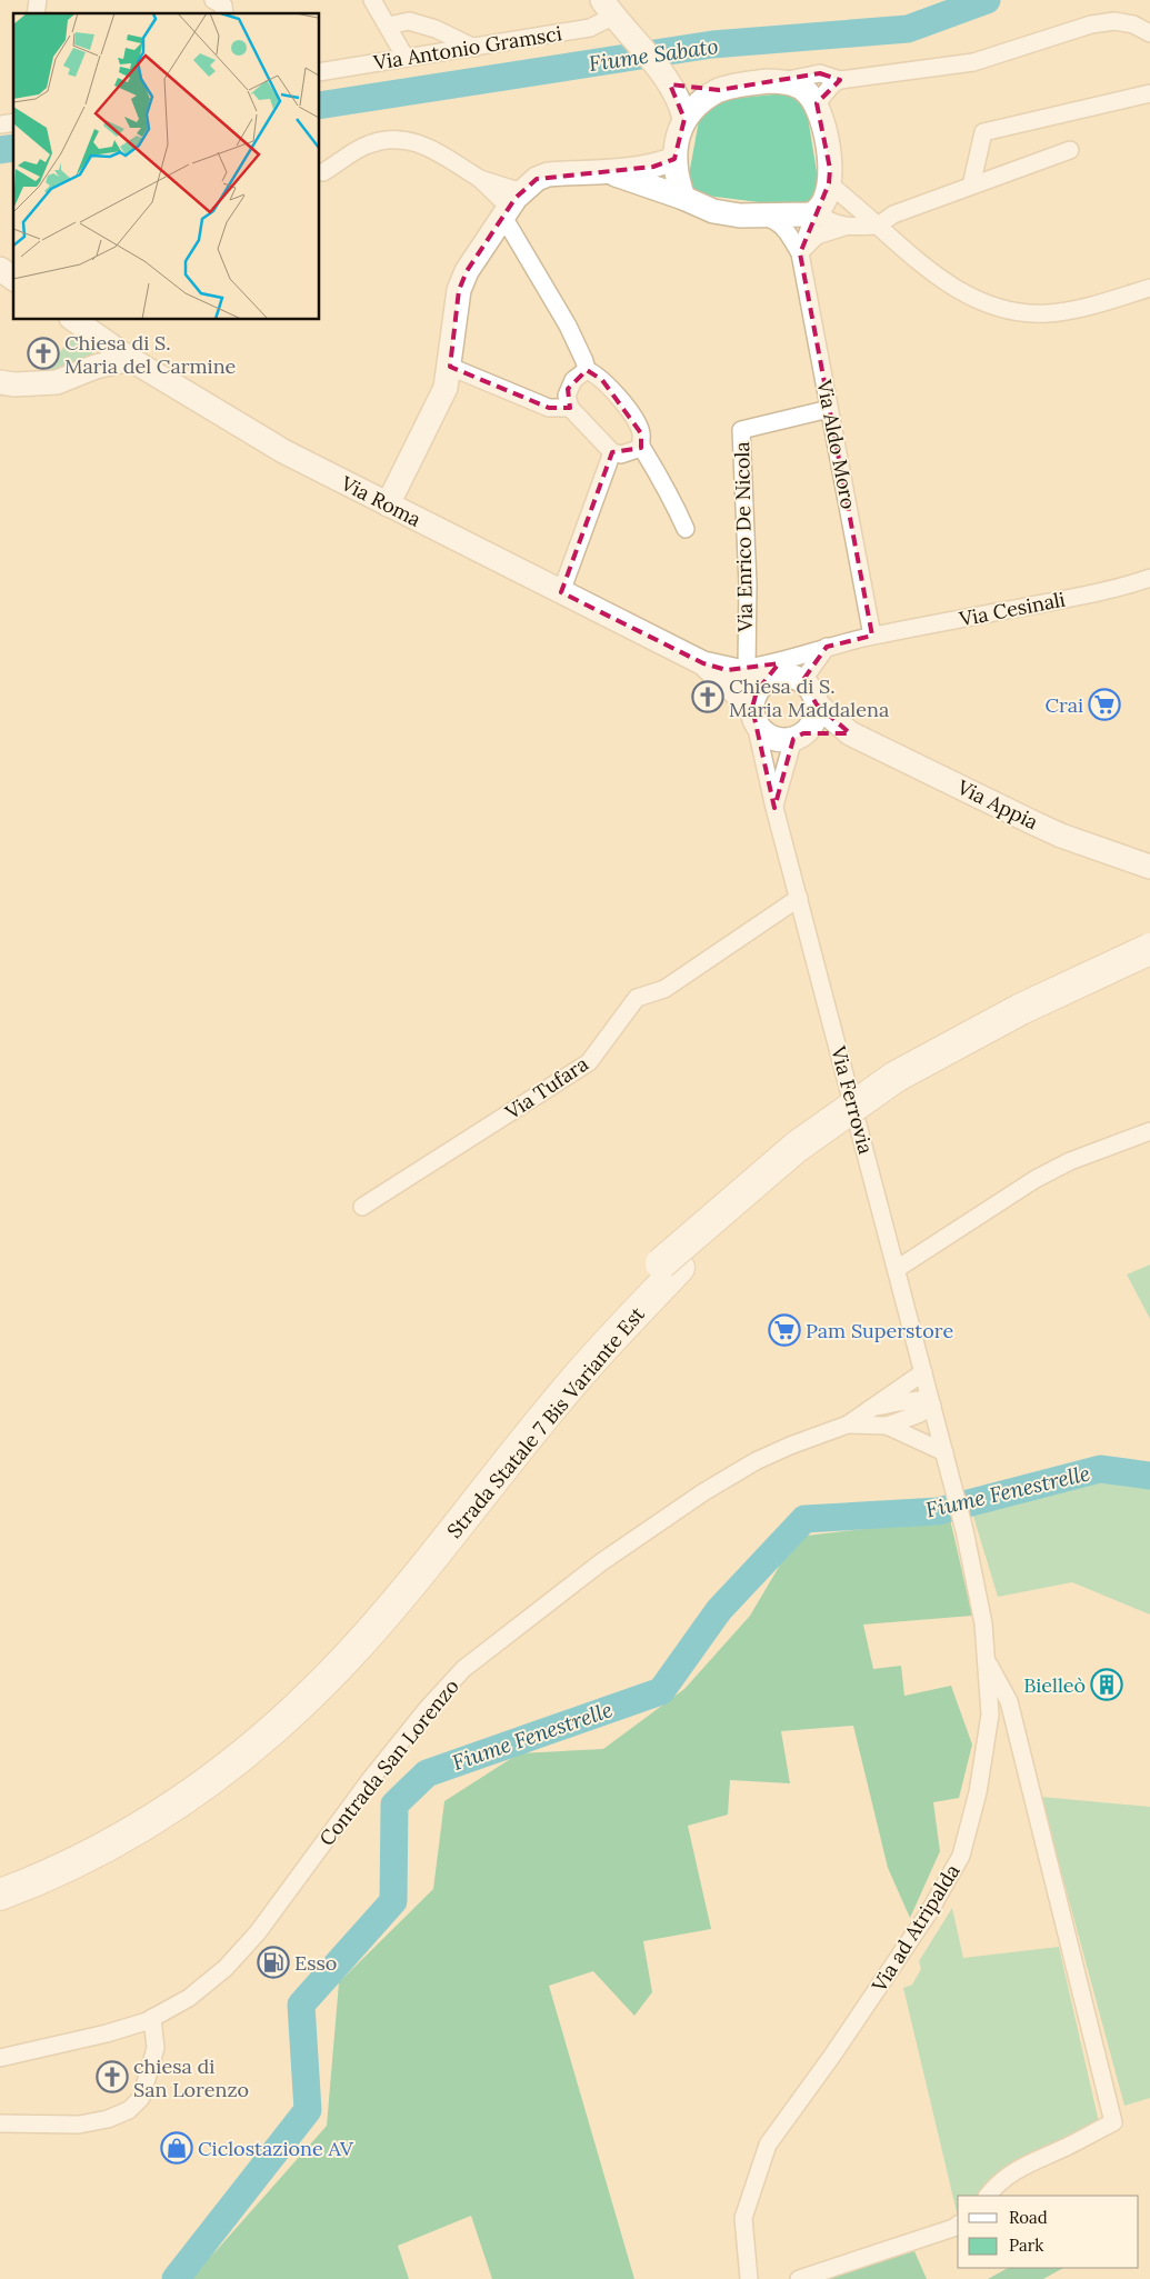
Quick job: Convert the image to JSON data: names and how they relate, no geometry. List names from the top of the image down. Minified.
{"streets":{"highway":["Strada Statale 7 Bis Variante Est"],"street":["Via Antonio Gramsci","Via Aldo Moro","Via Roma","Via Enrico De Nicola","Via Cesinali","Via Appia","Via Tufara","Via Ferrovia","Contrada San Lorenzo","Via ad Atripalda"]},"crossings":[["Via Aldo Moro","Via Enrico De Nicola"],["Via Aldo Moro","Via Cesinali"],["Via Roma","Via Enrico De Nicola"],["Via Roma","Via Cesinali"],["Via Roma","Via Appia"],["Via Roma","Via Ferrovia"],["Via Cesinali","Via Appia"],["Via Cesinali","Via Ferrovia"],["Via Appia","Via Ferrovia"],["Via Tufara","Via Ferrovia"],["Via Ferrovia","Contrada San Lorenzo"],["Via Ferrovia","Via ad Atripalda"]],"water":["Fiume Sabato","Fiume Fenestrelle"],"places":{"church":["Chiesa di S. Maria del Carmine","Chiesa di S. Maria Maddalena","chiesa di San Lorenzo"],"supermarket":["Crai","Pam Superstore"],"building":["Bielleò"],"fuel station":["Esso"],"shop":["Ciclostazione AV"]},"legend":["Road","Park"]}
